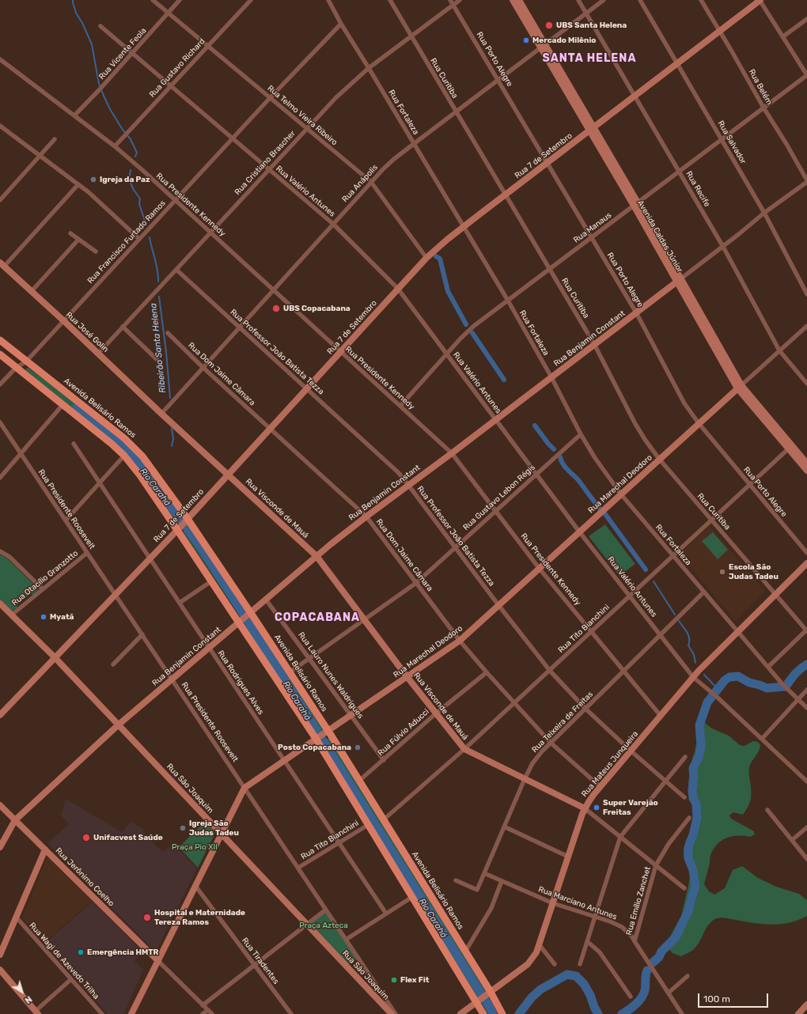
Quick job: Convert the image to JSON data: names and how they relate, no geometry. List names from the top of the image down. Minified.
{"streets":{"main road":["Avenida Belisário Ramos"],"street":["Rua Vicente Feola","Rua Porto Alegre","Rua Gustavo Richard","Rua Curitiba","Rua Belém","Rua Fortaleza","Rua Telmo Vieira Ribeiro","Rua Salvador","Rua 7 de Setembro","Rua Cristiano Brascher","Rua Anápolis","Rua Recife","Rua Valério Antunes","Rua Presidente Kennedy","Rua Manaus","Avenida Caldas Júnior","Rua Francisco Furtado Ramos","Rua José Golin","Rua Benjamin Constant","Rua Professor João Batista Tezza","Rua Dom Jaime Câmara","Rua Marechal Deodoro","Rua Gustavo Lebon Régis","Rua Visconde de Mauá","Rua Presidente Roosevelt","Rua Otacílio Granzotto","Rua Tito Bianchini","Rua Lauro Nunes Waldrigues","Rua Rodrigues Alves","Rua Teixeira de Freitas","Rua Fúlvio Aducci","Rua Mateus Junqueira","Rua São Joaquim","Rua Jerônimo Coelho","Rua Emílio Zanchet","Rua Marciano Antunes","Rua Wagi de Azevedo Trilha","Rua Tiradentes"]},"crossings":[["Rua Vicente Feola","Rua Telmo Vieira Ribeiro"],["Rua Vicente Feola","Rua Valério Antunes"],["Rua Vicente Feola","Rua Presidente Kennedy"],["Rua Porto Alegre","Rua 7 de Setembro"],["Rua Porto Alegre","Rua Cristiano Brascher"],["Rua Porto Alegre","Rua Anápolis"],["Rua Porto Alegre","Rua Manaus"],["Rua Porto Alegre","Rua Benjamin Constant"],["Rua Porto Alegre","Rua Marechal Deodoro"],["Rua Porto Alegre","Rua Tito Bianchini"],["Rua Gustavo Richard","Rua Telmo Vieira Ribeiro"],["Rua Gustavo Richard","Rua Valério Antunes"],["Rua Gustavo Richard","Rua Presidente Kennedy"],["Rua Curitiba","Rua 7 de Setembro"],["Rua Curitiba","Rua Cristiano Brascher"],["Rua Curitiba","Rua Anápolis"],["Rua Curitiba","Rua Manaus"],["Rua Curitiba","Rua Benjamin Constant"],["Rua Curitiba","Rua Marechal Deodoro"],["Rua Curitiba","Rua Tito Bianchini"],["Rua Curitiba","Rua Mateus Junqueira"],["Rua Belém","Rua 7 de Setembro"],["Rua Belém","Rua Manaus"],["Rua Belém","Rua Benjamin Constant"],["Rua Fortaleza","Rua 7 de Setembro"],["Rua Fortaleza","Rua Cristiano Brascher"],["Rua Fortaleza","Rua Anápolis"],["Rua Fortaleza","Rua Manaus"],["Rua Fortaleza","Rua Francisco Furtado Ramos"],["Rua Fortaleza","Rua Benjamin Constant"],["Rua Fortaleza","Rua Marechal Deodoro"],["Rua Fortaleza","Rua Gustavo Lebon Régis"],["Rua Fortaleza","Rua Tito Bianchini"],["Rua Fortaleza","Rua Teixeira de Freitas"],["Rua Fortaleza","Rua Mateus Junqueira"],["Rua Telmo Vieira Ribeiro","Rua 7 de Setembro"],["Rua Telmo Vieira Ribeiro","Rua Cristiano Brascher"],["Rua Telmo Vieira Ribeiro","Rua Anápolis"],["Rua Telmo Vieira Ribeiro","Rua Francisco Furtado Ramos"],["Rua Salvador","Rua 7 de Setembro"],["Rua Salvador","Rua Manaus"],["Rua Salvador","Rua Benjamin Constant"],["Rua 7 de Setembro","Rua Recife"],["Rua 7 de Setembro","Rua Valério Antunes"],["Rua 7 de Setembro","Rua Presidente Kennedy"],["Rua 7 de Setembro","Avenida Caldas Júnior"],["Rua 7 de Setembro","Rua Professor João Batista Tezza"],["Rua 7 de Setembro","Rua Dom Jaime Câmara"],["Rua 7 de Setembro","Avenida Belisário Ramos"],["Rua 7 de Setembro","Rua Visconde de Mauá"],["Rua 7 de Setembro","Rua Presidente Roosevelt"],["Rua 7 de Setembro","Rua Rodrigues Alves"],["Rua 7 de Setembro","Rua São Joaquim"],["Rua Cristiano Brascher","Rua Valério Antunes"],["Rua Cristiano Brascher","Rua Presidente Kennedy"],["Rua Cristiano Brascher","Rua José Golin"],["Rua Cristiano Brascher","Rua Professor João Batista Tezza"],["Rua Anápolis","Rua Recife"],["Rua Anápolis","Rua Valério Antunes"],["Rua Anápolis","Rua Presidente Kennedy"],["Rua Anápolis","Avenida Caldas Júnior"],["Rua Anápolis","Rua José Golin"],["Rua Anápolis","Rua Professor João Batista Tezza"],["Rua Anápolis","Rua Dom Jaime Câmara"],["Rua Anápolis","Rua Visconde de Mauá"],["Rua Recife","Rua Manaus"],["Rua Recife","Rua Benjamin Constant"],["Rua Recife","Rua Marechal Deodoro"],["Rua Valério Antunes","Rua Manaus"],["Rua Valério Antunes","Rua Francisco Furtado Ramos"],["Rua Valério Antunes","Rua Benjamin Constant"],["Rua Valério Antunes","Rua Marechal Deodoro"],["Rua Valério Antunes","Rua Gustavo Lebon Régis"],["Rua Valério Antunes","Rua Tito Bianchini"],["Rua Valério Antunes","Rua Teixeira de Freitas"],["Rua Valério Antunes","Rua Mateus Junqueira"],["Rua Presidente Kennedy","Rua Manaus"],["Rua Presidente Kennedy","Rua Francisco Furtado Ramos"],["Rua Presidente Kennedy","Rua Benjamin Constant"],["Rua Presidente Kennedy","Rua Marechal Deodoro"],["Rua Presidente Kennedy","Rua Gustavo Lebon Régis"],["Rua Presidente Kennedy","Rua Tito Bianchini"],["Rua Presidente Kennedy","Rua Teixeira de Freitas"],["Rua Presidente Kennedy","Rua Mateus Junqueira"],["Rua Manaus","Avenida Caldas Júnior"],["Avenida Caldas Júnior","Rua Benjamin Constant"],["Avenida Caldas Júnior","Rua Marechal Deodoro"],["Avenida Caldas Júnior","Rua Tito Bianchini"],["Rua Francisco Furtado Ramos","Rua José Golin"],["Rua Francisco Furtado Ramos","Avenida Belisário Ramos"],["Rua José Golin","Rua Visconde de Mauá"],["Rua Benjamin Constant","Rua Professor João Batista Tezza"],["Rua Benjamin Constant","Rua Dom Jaime Câmara"],["Rua Benjamin Constant","Avenida Belisário Ramos"],["Rua Benjamin Constant","Rua Visconde de Mauá"],["Rua Benjamin Constant","Rua Presidente Roosevelt"],["Rua Benjamin Constant","Rua Lauro Nunes Waldrigues"],["Rua Benjamin Constant","Rua Rodrigues Alves"],["Rua Benjamin Constant","Rua São Joaquim"],["Rua Benjamin Constant","Rua Jerônimo Coelho"],["Rua Professor João Batista Tezza","Rua Marechal Deodoro"],["Rua Professor João Batista Tezza","Rua Gustavo Lebon Régis"],["Rua Professor João Batista Tezza","Rua Tito Bianchini"],["Rua Professor João Batista Tezza","Rua Teixeira de Freitas"],["Rua Professor João Batista Tezza","Rua Mateus Junqueira"],["Rua Dom Jaime Câmara","Rua Marechal Deodoro"],["Rua Dom Jaime Câmara","Rua Gustavo Lebon Régis"],["Rua Dom Jaime Câmara","Rua Tito Bianchini"],["Rua Dom Jaime Câmara","Rua Teixeira de Freitas"],["Rua Dom Jaime Câmara","Rua Fúlvio Aducci"],["Rua Dom Jaime Câmara","Rua Mateus Junqueira"],["Avenida Belisário Ramos","Rua Marechal Deodoro"],["Avenida Belisário Ramos","Rua Gustavo Lebon Régis"],["Avenida Belisário Ramos","Rua Tito Bianchini"],["Avenida Belisário Ramos","Rua Fúlvio Aducci"],["Avenida Belisário Ramos","Rua Mateus Junqueira"],["Rua Marechal Deodoro","Rua Visconde de Mauá"],["Rua Marechal Deodoro","Rua Presidente Roosevelt"],["Rua Marechal Deodoro","Rua Lauro Nunes Waldrigues"],["Rua Marechal Deodoro","Rua Rodrigues Alves"],["Rua Marechal Deodoro","Rua São Joaquim"],["Rua Marechal Deodoro","Rua Jerônimo Coelho"],["Rua Marechal Deodoro","Rua Tiradentes"],["Rua Gustavo Lebon Régis","Rua Visconde de Mauá"],["Rua Gustavo Lebon Régis","Rua Lauro Nunes Waldrigues"],["Rua Visconde de Mauá","Rua Tito Bianchini"],["Rua Visconde de Mauá","Rua Teixeira de Freitas"],["Rua Visconde de Mauá","Rua Fúlvio Aducci"],["Rua Visconde de Mauá","Rua Mateus Junqueira"],["Rua Visconde de Mauá","Rua Emílio Zanchet"],["Rua Presidente Roosevelt","Rua Otacílio Granzotto"],["Rua Presidente Roosevelt","Rua Tito Bianchini"],["Rua Otacílio Granzotto","Rua São Joaquim"],["Rua Tito Bianchini","Rua Rodrigues Alves"],["Rua Lauro Nunes Waldrigues","Rua Fúlvio Aducci"],["Rua Teixeira de Freitas","Rua Marciano Antunes"],["Rua Mateus Junqueira","Rua Marciano Antunes"],["Rua Emílio Zanchet","Rua Marciano Antunes"]],"districts":["SANTA HELENA","COPACABANA"],"water":["Ribeirão Santa Helena","Rio Carahá"],"parks":["Praça Pio XII","Praça Azteca"],"places":["UBS Santa Helena","Mercado Milênio","Igreja da Paz","UBS Copacabana","Escola São Judas Tadeu","Myatã","Posto Copacabana","Super Varejão Freitas","Igreja São Judas Tadeu","Unifacvest Saúde","Hospital e Maternidade Tereza Ramos","Emergência HMTR","Flex Fit"],"scale_bar":"100 m","north":"bottom right"}
